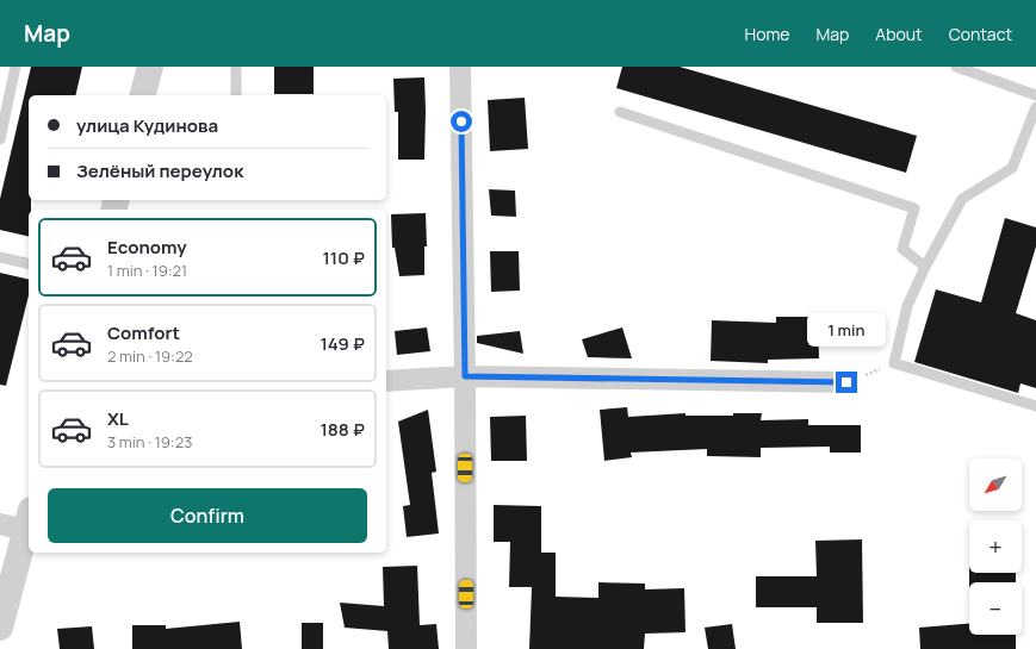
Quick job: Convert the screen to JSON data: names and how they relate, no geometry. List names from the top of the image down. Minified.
{"north":"bottom left","page":{"header":"Map","nav":["Home","Map","About","Contact"],"banner":["улица Кудинова","Зелёный переулок"],"list":[{"name":"Economy","note":"1 min · 19:21","value":"110 ₽"},{"name":"Comfort","note":"2 min · 19:22","value":"149 ₽"},{"name":"XL","note":"3 min · 19:23","value":"188 ₽"}],"bubble":"1 min","map_buttons":["+","−"],"buttons":"Confirm"}}
